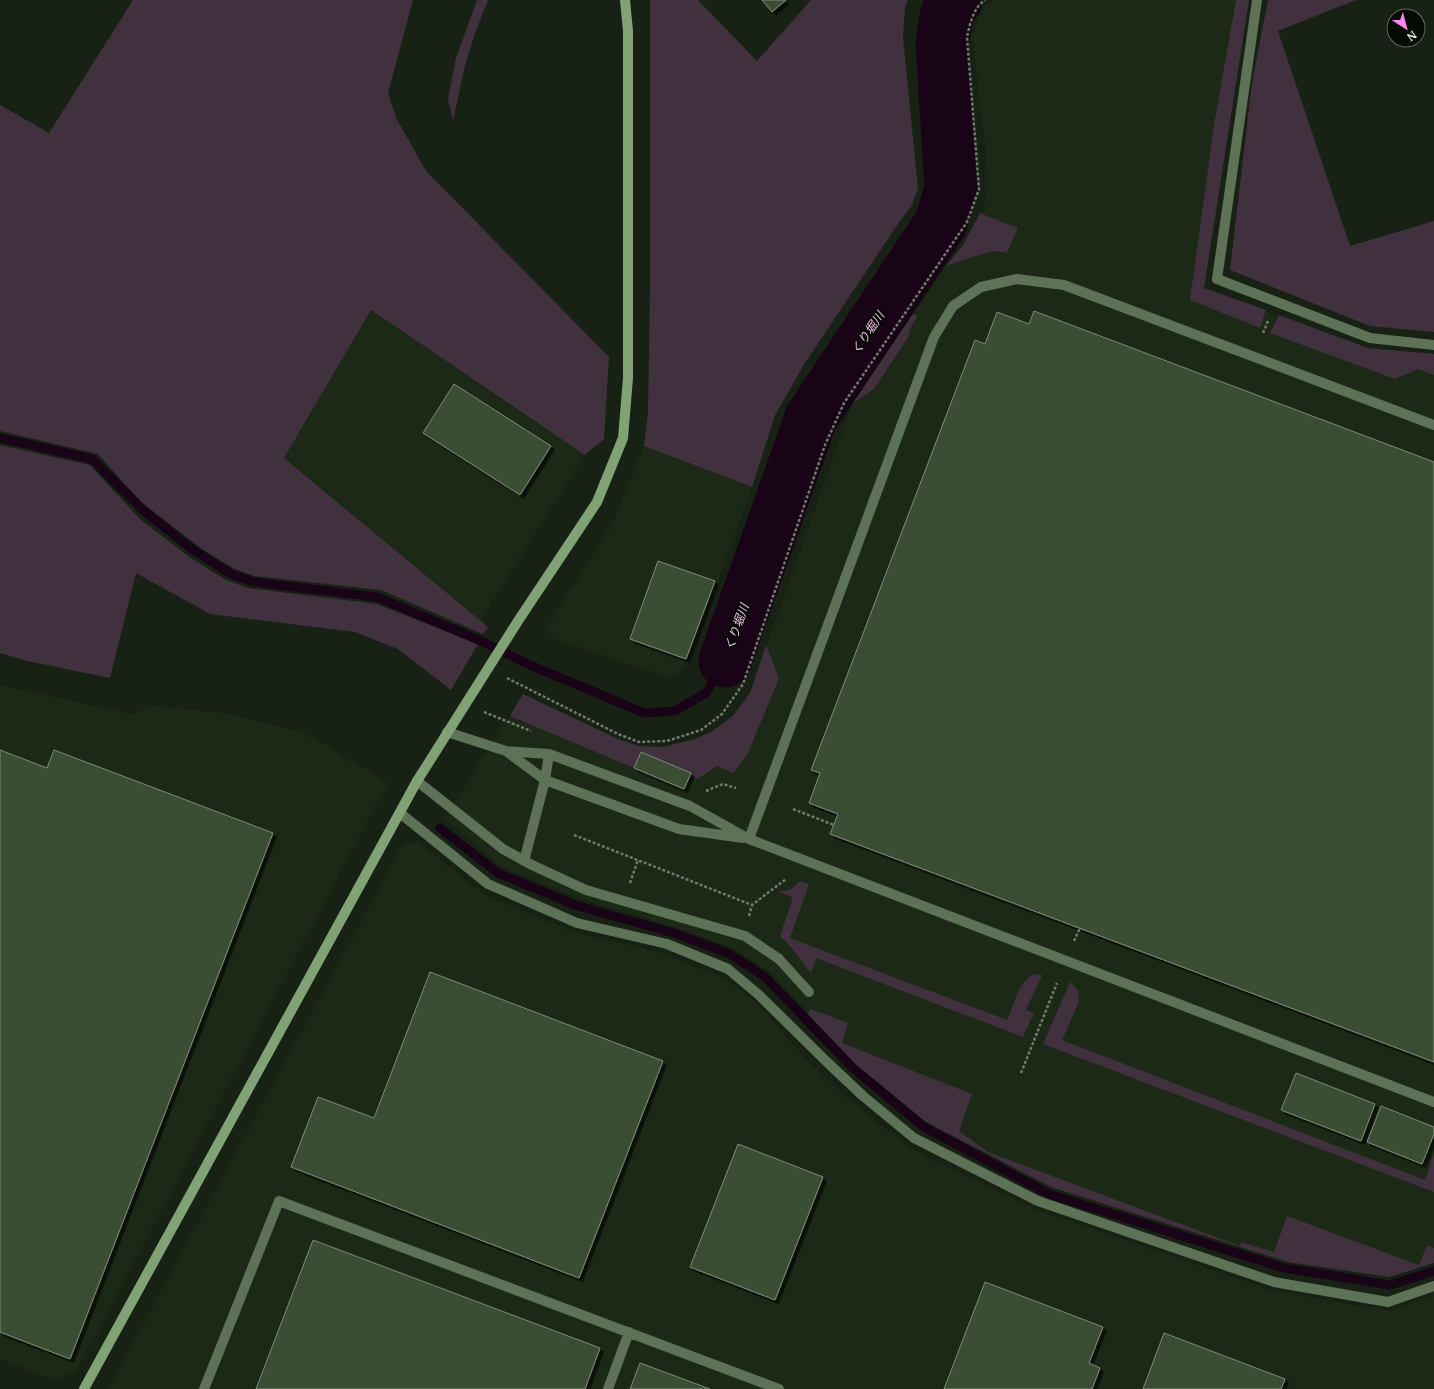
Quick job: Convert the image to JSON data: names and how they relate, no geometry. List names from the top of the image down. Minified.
{"water":["くり堀川"],"north":"bottom right"}
